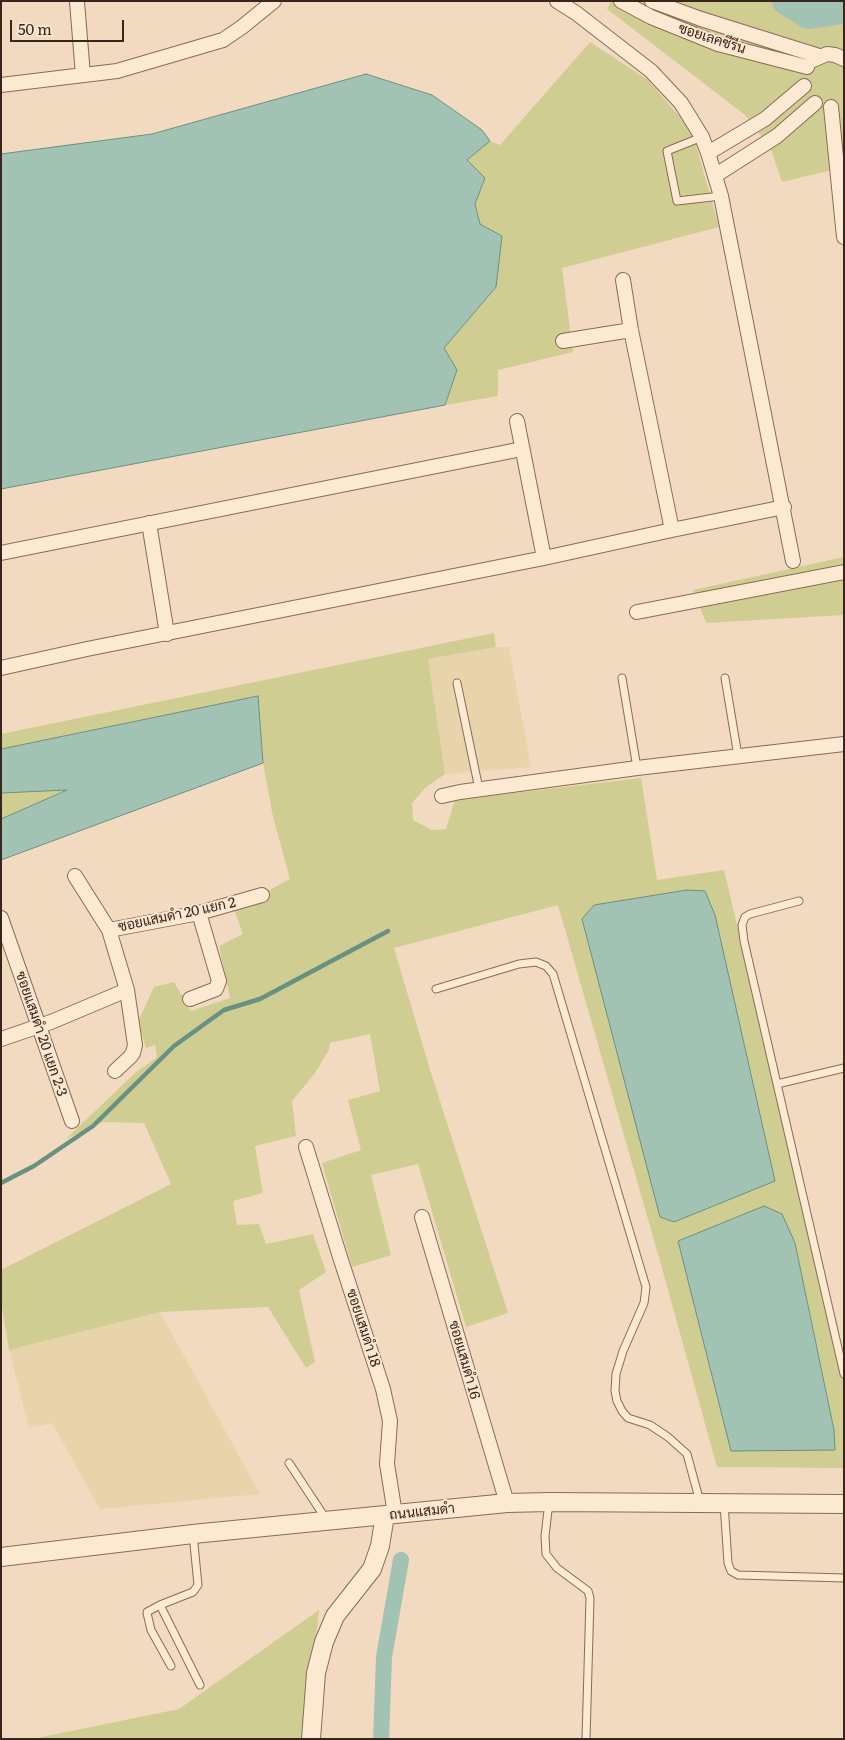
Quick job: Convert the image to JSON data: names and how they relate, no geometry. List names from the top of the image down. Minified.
{"streets":{"street":["ซอยเลคซีรีน","ซอยแสมดำ 20 แยก 2","ซอยแสมดำ 20 แยก 2-3","ซอยแสมดำ 18","ซอยแสมดำ 16","ถนนแสมดำ"]},"crossings":[["ซอยแสมดำ 18","ถนนแสมดำ"],["ซอยแสมดำ 16","ถนนแสมดำ"]],"scale_bar":"50 m"}
